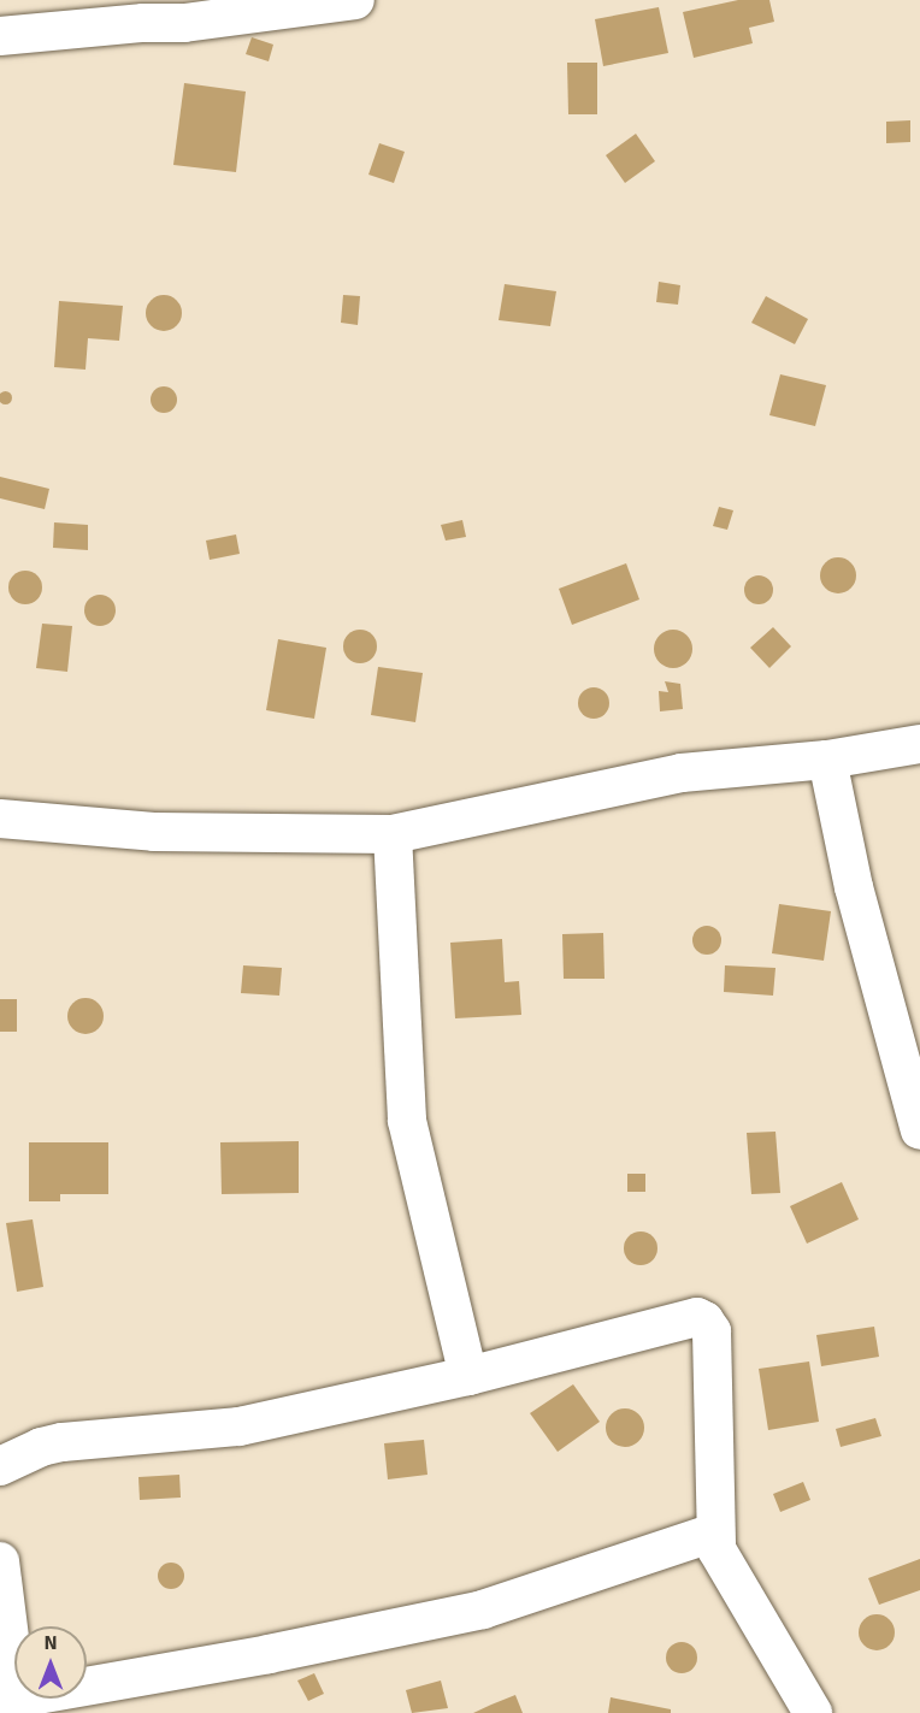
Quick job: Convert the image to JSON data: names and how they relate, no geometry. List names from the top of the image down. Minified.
{"north":"top"}
